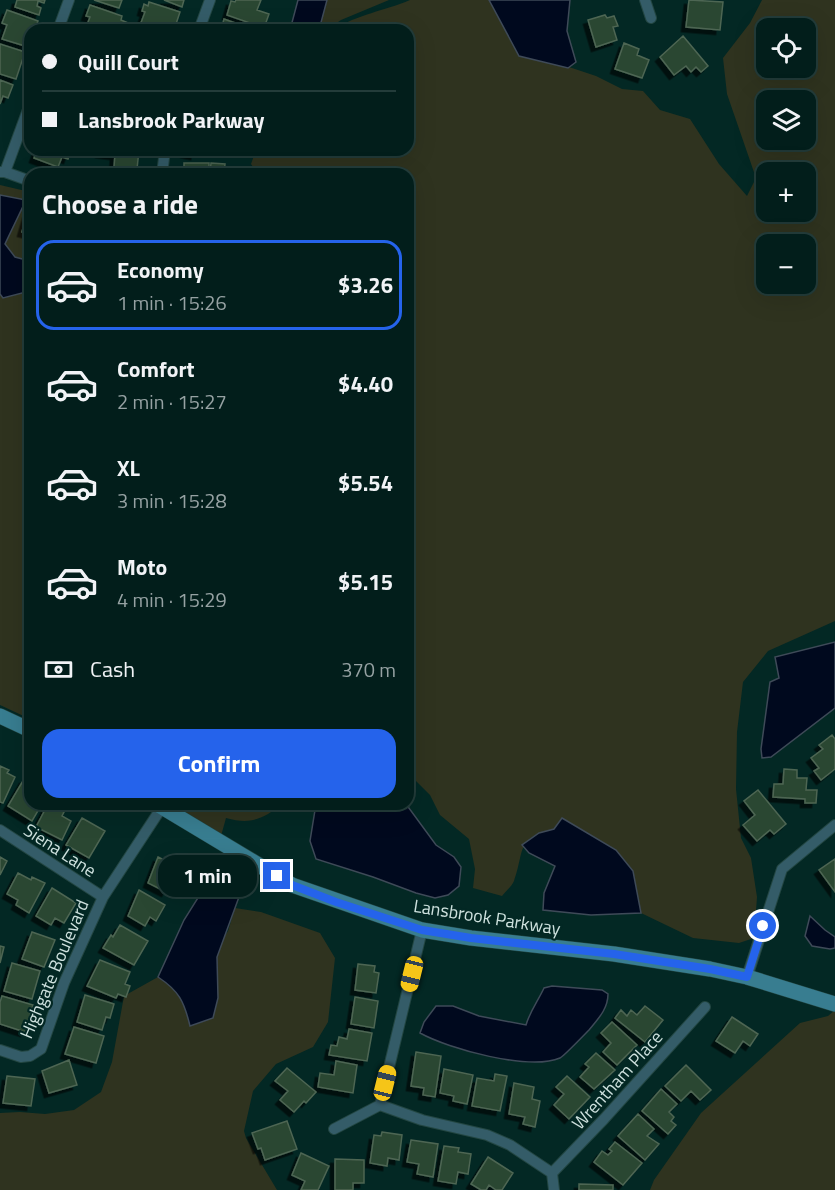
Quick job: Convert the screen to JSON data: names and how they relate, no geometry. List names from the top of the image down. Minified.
{"streets":{"street":["Siena Lane","Lansbrook Parkway","Highgate Boulevard","Wrentham Place"]},"crossings":[["Siena Lane","Highgate Boulevard"]],"page":{"map_buttons":["+","−"],"banner":["Quill Court","Lansbrook Parkway"],"heading":"Choose a ride","list":[{"name":"Economy","note":"1 min · 15:26","value":"$3.26"},{"name":"Comfort","note":"2 min · 15:27","value":"$4.40"},{"name":"XL","note":"3 min · 15:28","value":"$5.54"},{"name":"Moto","note":"4 min · 15:29","value":"$5.15"}],"pay":["Cash","370 m"],"buttons":"Confirm","bubble":"1 min"}}
